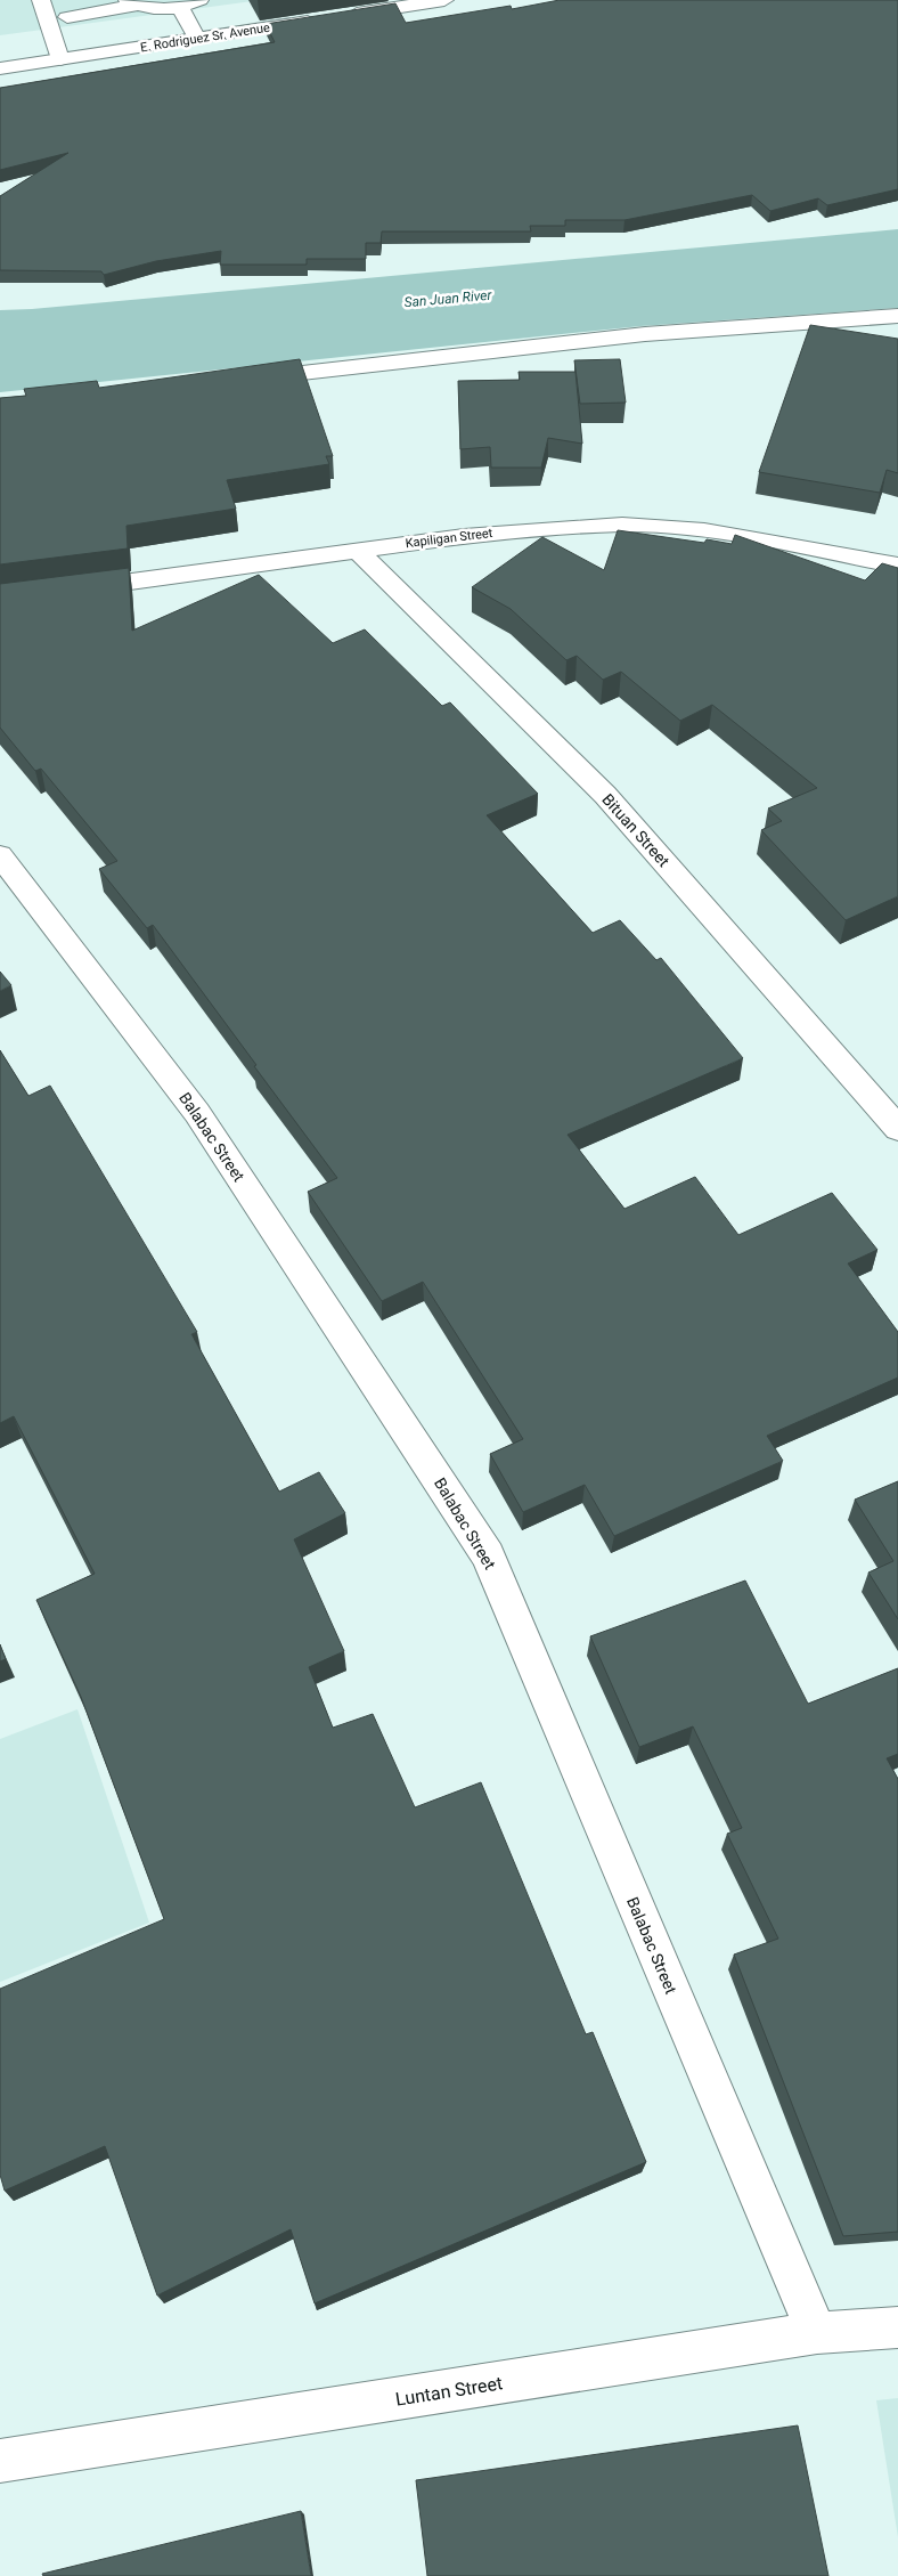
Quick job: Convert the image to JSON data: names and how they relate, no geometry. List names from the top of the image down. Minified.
{"streets":{"street":["E. Rodriguez Sr. Avenue","Kapiligan Street","Bituan Street","Balabac Street","Luntan Street"]},"crossings":[["Kapiligan Street","Bituan Street"],["Balabac Street","Luntan Street"]],"water":["San Juan River"]}
